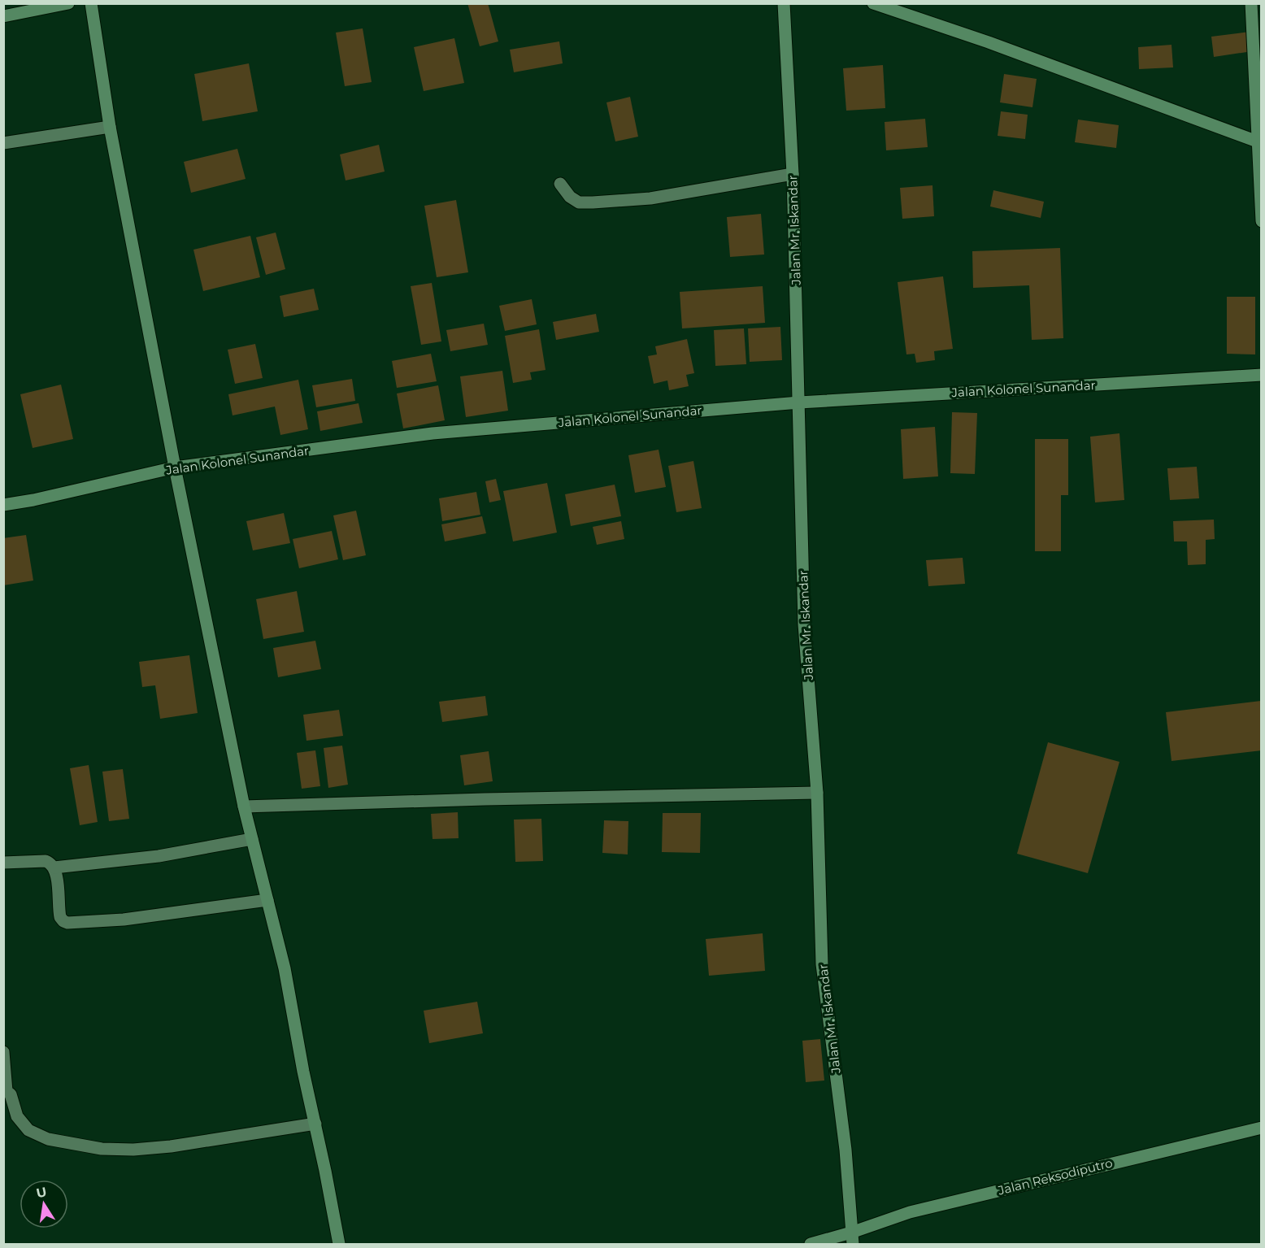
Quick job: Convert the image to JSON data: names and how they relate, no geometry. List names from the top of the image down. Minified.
{"streets":{"main road":["Jalan Mr. Iskandar","Jalan Kolonel Sunandar","Jalan Reksodiputro"]},"crossings":[["Jalan Mr. Iskandar","Jalan Kolonel Sunandar"],["Jalan Mr. Iskandar","Jalan Reksodiputro"]],"north":"top"}
